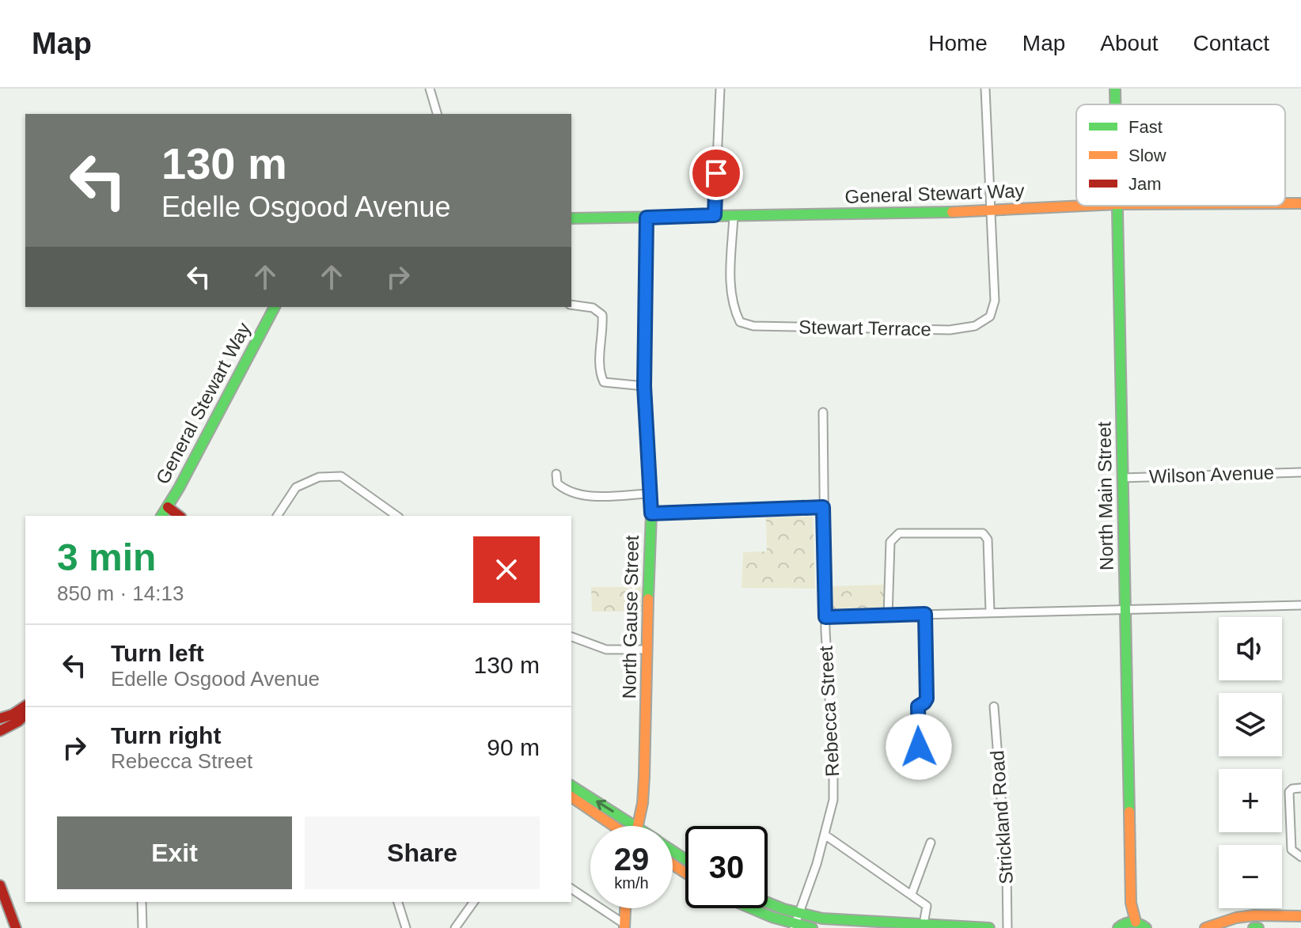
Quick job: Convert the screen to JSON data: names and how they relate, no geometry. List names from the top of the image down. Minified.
{"streets":{"main road":["General Stewart Way","North Main Street","North Gause Street"],"street":["Stewart Terrace","Wilson Avenue","Rebecca Street","Strickland Road"]},"crossings":[["General Stewart Way","Stewart Terrace"],["General Stewart Way","North Gause Street"],["Wilson Avenue","North Main Street"]],"legend":["Fast","Slow","Jam"],"page":{"header":"Map","nav":["Home","Map","About","Contact"],"turn":["130 m","Edelle Osgood Avenue"],"heading":["3 min","850 m · 14:13"],"map_buttons":["+","−"],"list":[{"name":"Turn left","note":"Edelle Osgood Avenue","value":"130 m"},{"name":"Turn right","note":"Rebecca Street","value":"90 m"}],"buttons":["Exit","Share"],"speed":"29 km/h","limit":"30"}}
